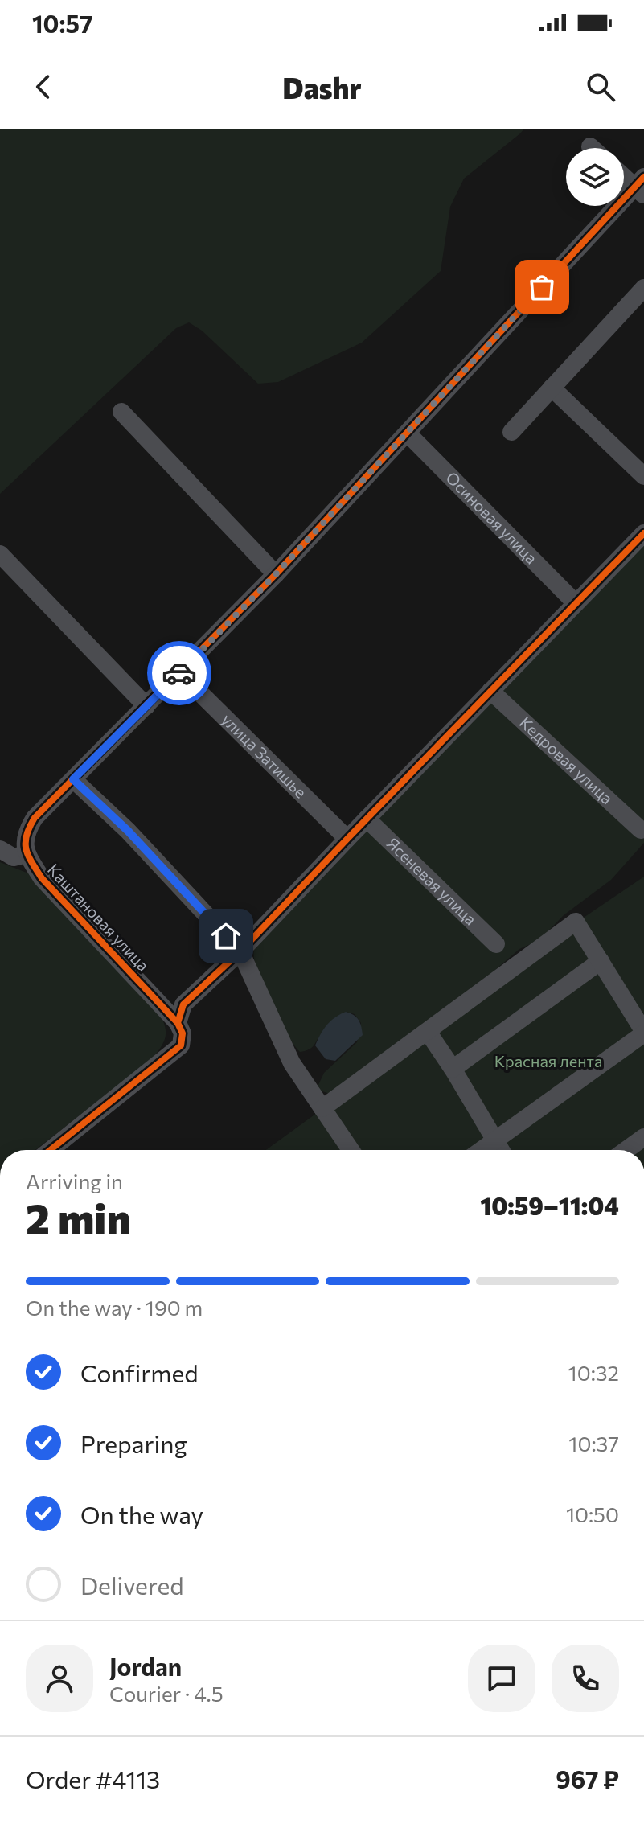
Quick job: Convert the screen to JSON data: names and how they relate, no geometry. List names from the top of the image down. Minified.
{"streets":{"street":["Осиновая улица","улица Затишье","Кедровая улица","Ясеневая улица","Каштановая улица"]},"parks":["Красная лента"],"page":{"status":"10:57","header":"Dashr","heading":["2 min","Arriving in","10:59–11:04"],"panel":["Jordan","Courier · 4.5","Order #4113","967 ₽"],"bar":"On the way · 190 m","list":[["Confirmed","10:32"],["Preparing","10:37"],["On the way","10:50"],"Delivered"]}}
